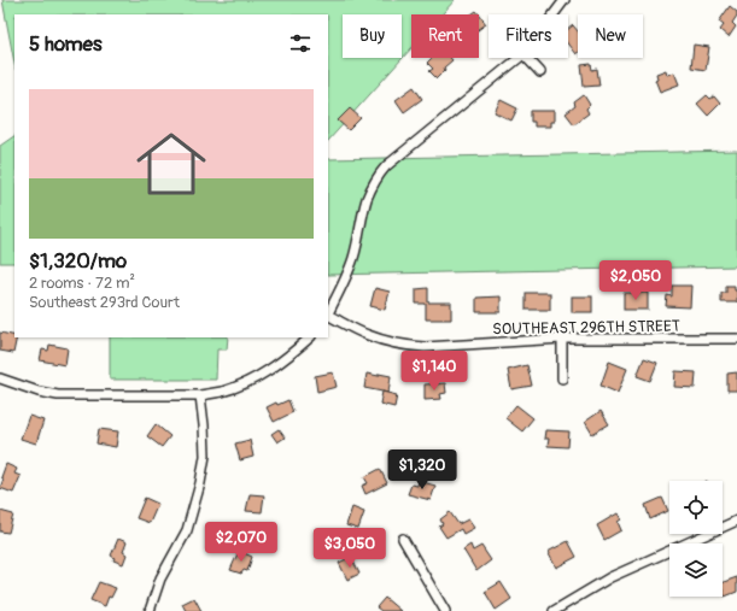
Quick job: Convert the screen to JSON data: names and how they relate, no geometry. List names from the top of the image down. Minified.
{"streets":{"street":["SOUTHEAST 296TH STREET"]},"page":{"chip":["Buy","Rent","Filters","New"],"heading":"5 homes","list":[{"name":"$1,320/mo","note":"2 rooms · 72 m² · Southeast 293rd Court"}],"price":["$2,050","$1,140","$1,320","$2,070","$3,050"]}}
